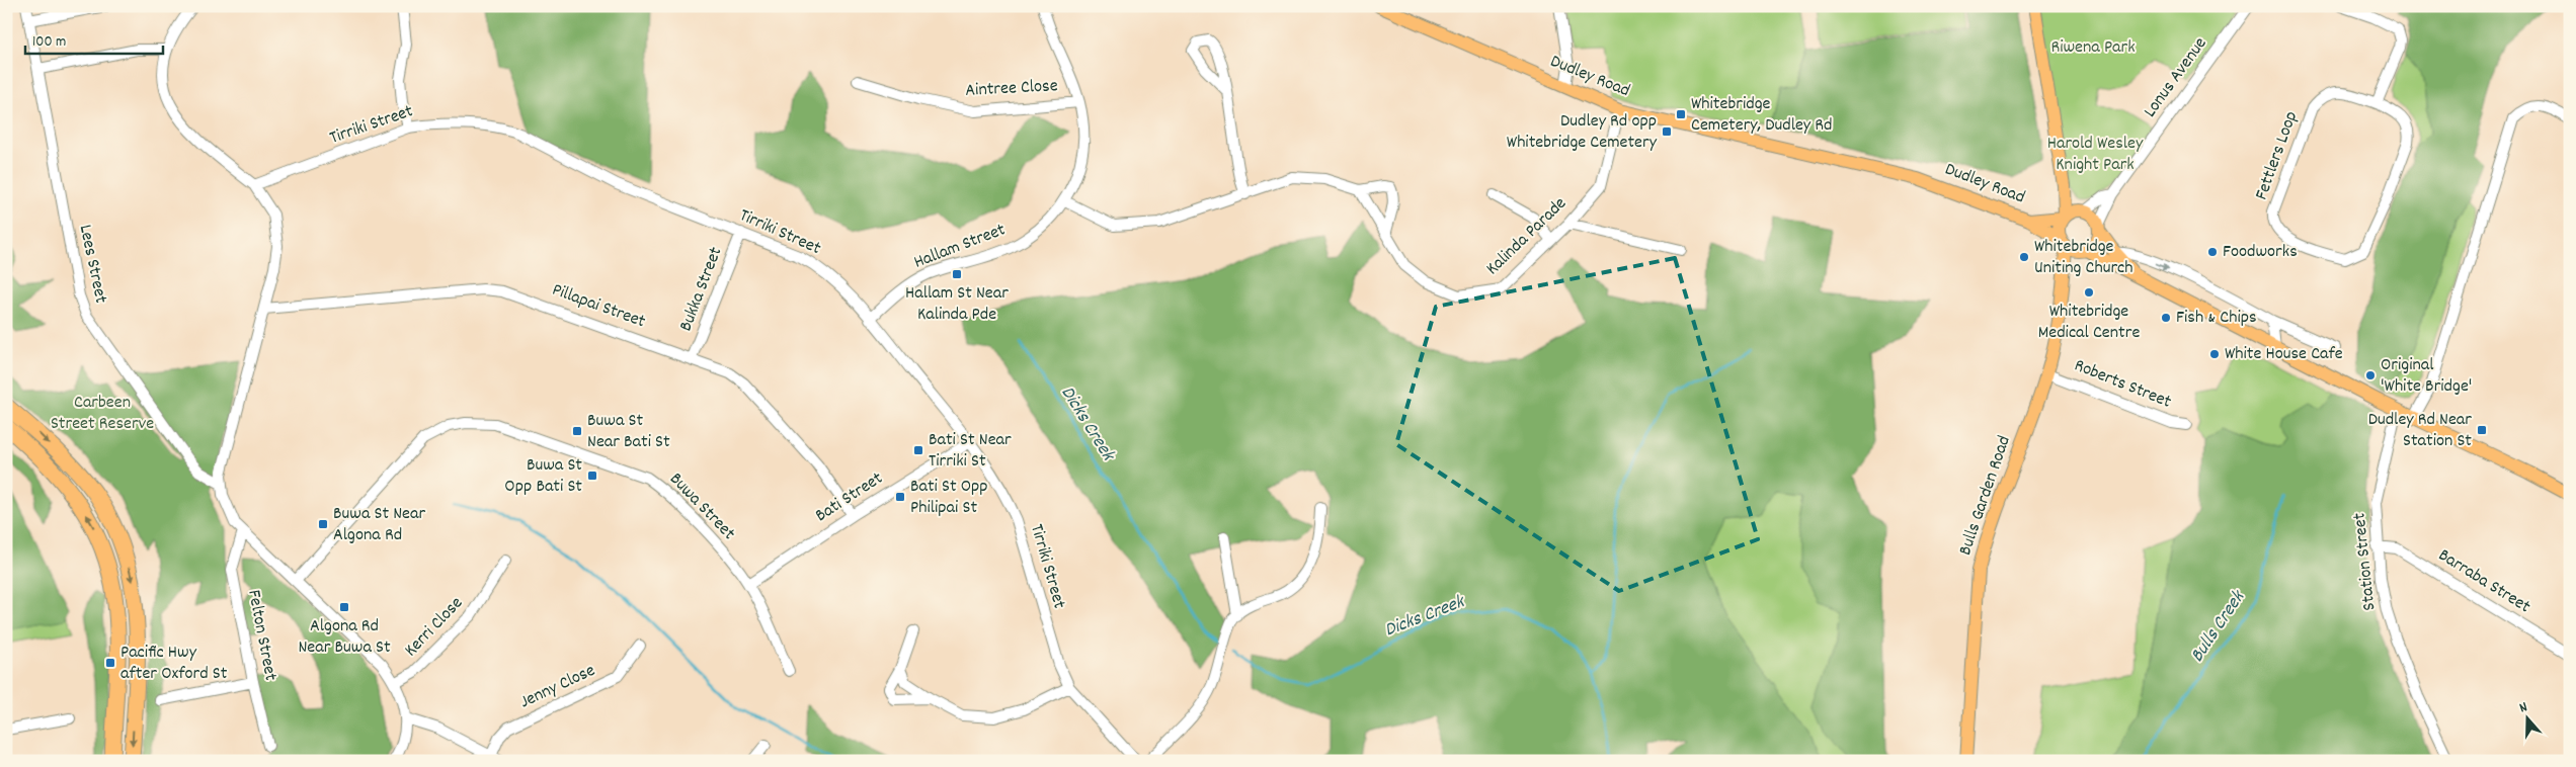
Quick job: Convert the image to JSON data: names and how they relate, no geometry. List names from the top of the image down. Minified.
{"streets":{"main road":["Dudley Road","Bulls Garden Road"],"street":["Lonus Avenue","Aintree Close","Tirriki Street","Fettlers Loop","Kalinda Parade","Hallam Street","Lees Street","Bukka Street","Pillapai Street","Roberts Street","Bati Street","Buwa Street","Station Street","Barraba Street","Kerri Close","Felton Street","Jenny Close"]},"crossings":[["Dudley Road","Lonus Avenue"],["Dudley Road","Kalinda Parade"],["Dudley Road","Bulls Garden Road"],["Lonus Avenue","Bulls Garden Road"],["Aintree Close","Hallam Street"],["Tirriki Street","Hallam Street"],["Tirriki Street","Bukka Street"],["Tirriki Street","Bati Street"],["Bukka Street","Pillapai Street"],["Pillapai Street","Bati Street"],["Roberts Street","Bulls Garden Road"],["Bati Street","Buwa Street"],["Station Street","Barraba Street"]],"water":["Dicks Creek","Bulls Creek"],"parks":["Riwena Park","Harold Wesley Knight Park","Carbeen Street Reserve"],"places":{"transit":["Whitebridge Cemetery, Dudley Rd","Dudley Rd opp Whitebridge Cemetery","Hallam St Near Kalinda Pde","Dudley Rd Near Station St","Buwa St Near Bati St","Bati St Near Tirriki St","Buwa St Opp Bati St","Bati St Opp Philipai St","Buwa St Near Algona Rd","Algona Rd Near Buwa St","Pacific Hwy after Oxford St"],"other":["Foodworks","Whitebridge Uniting Church","Whitebridge Medical Centre","Fish & Chips","White House Cafe","Original 'White Bridge'"]},"scale_bar":"100 m","north":"top"}
